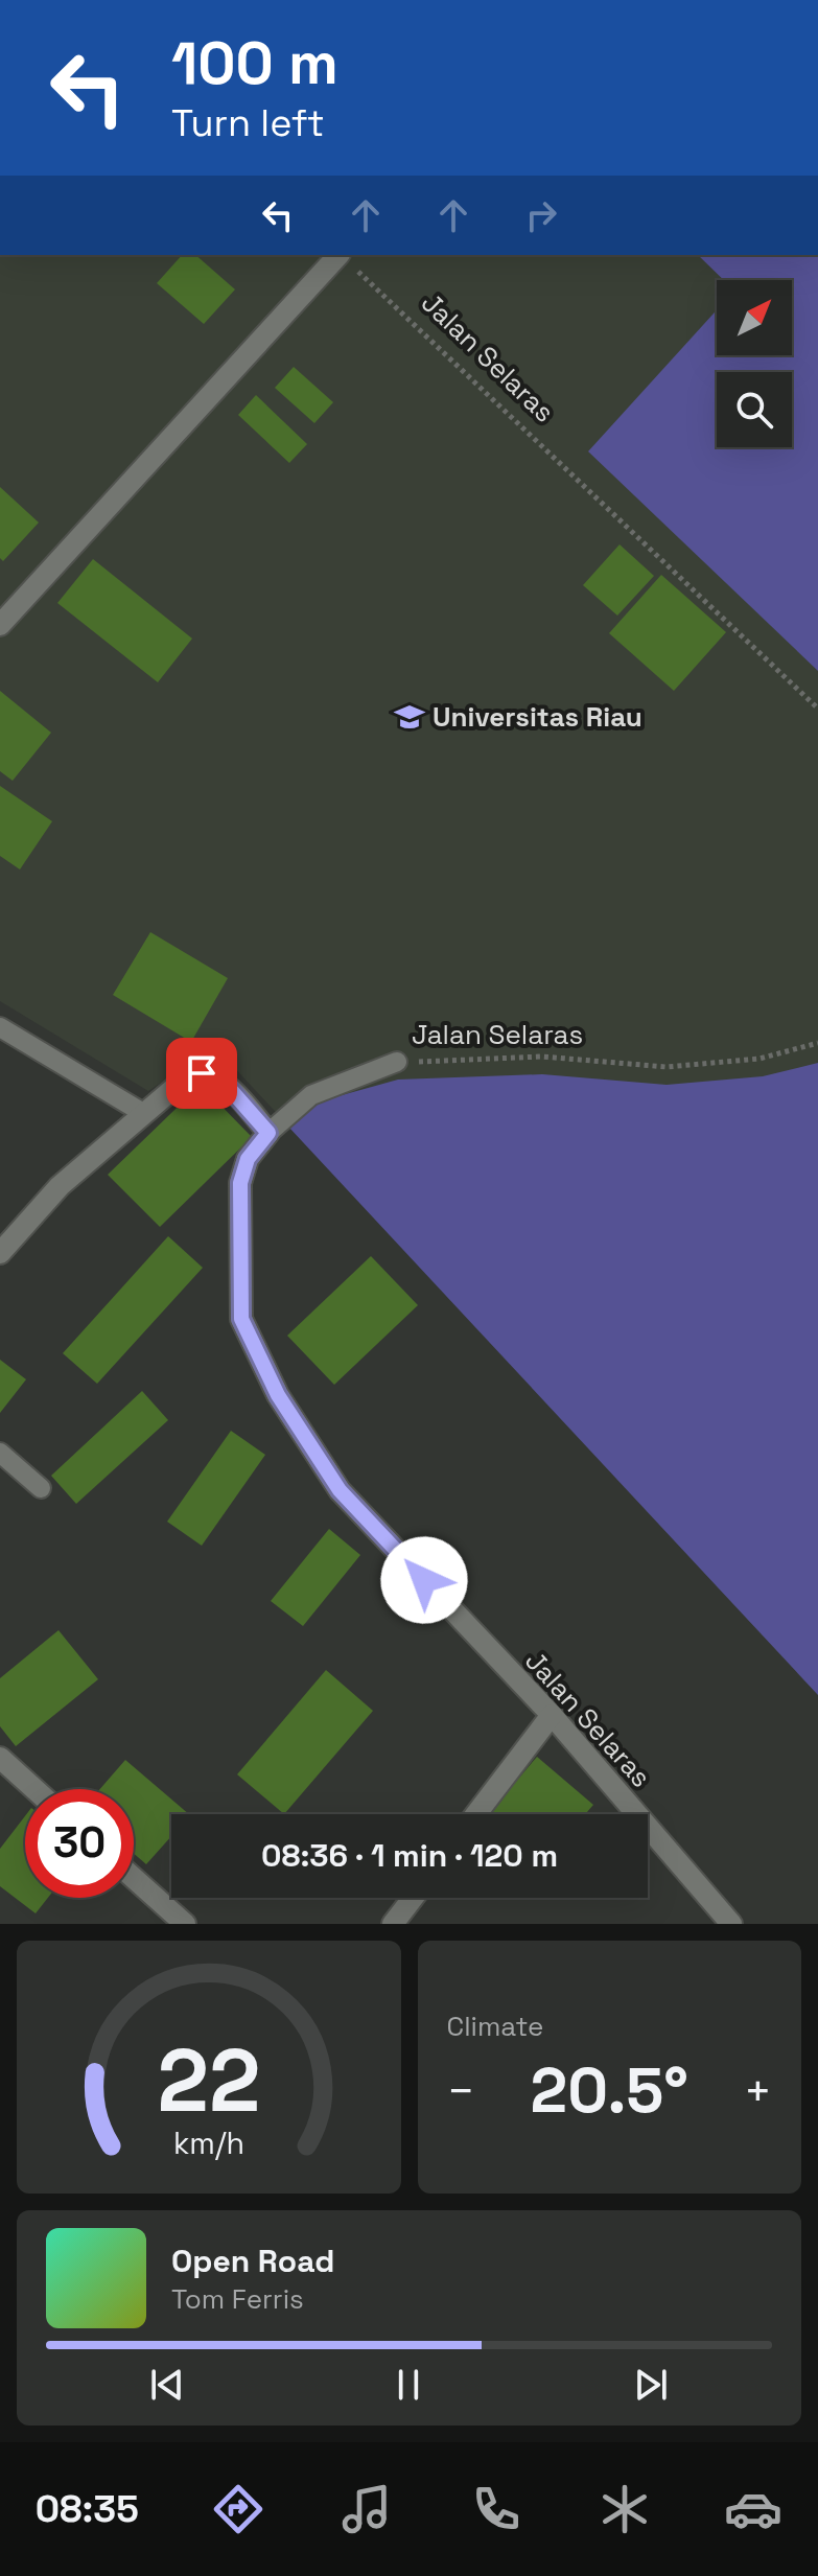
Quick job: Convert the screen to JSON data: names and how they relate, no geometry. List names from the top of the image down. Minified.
{"streets":{"street":["Jalan Selaras"]},"places":{"school or university":["Universitas Riau"]},"north":"top right","page":{"turn":["100 m","Turn left"],"limit":"30","trip":"08:36 · 1 min · 120 m","tile":"Climate","heat":["−","20.5°","+"],"song":["Open Road","Tom Ferris"],"tabs":"08:35","gauge":["22","km/h"]}}
